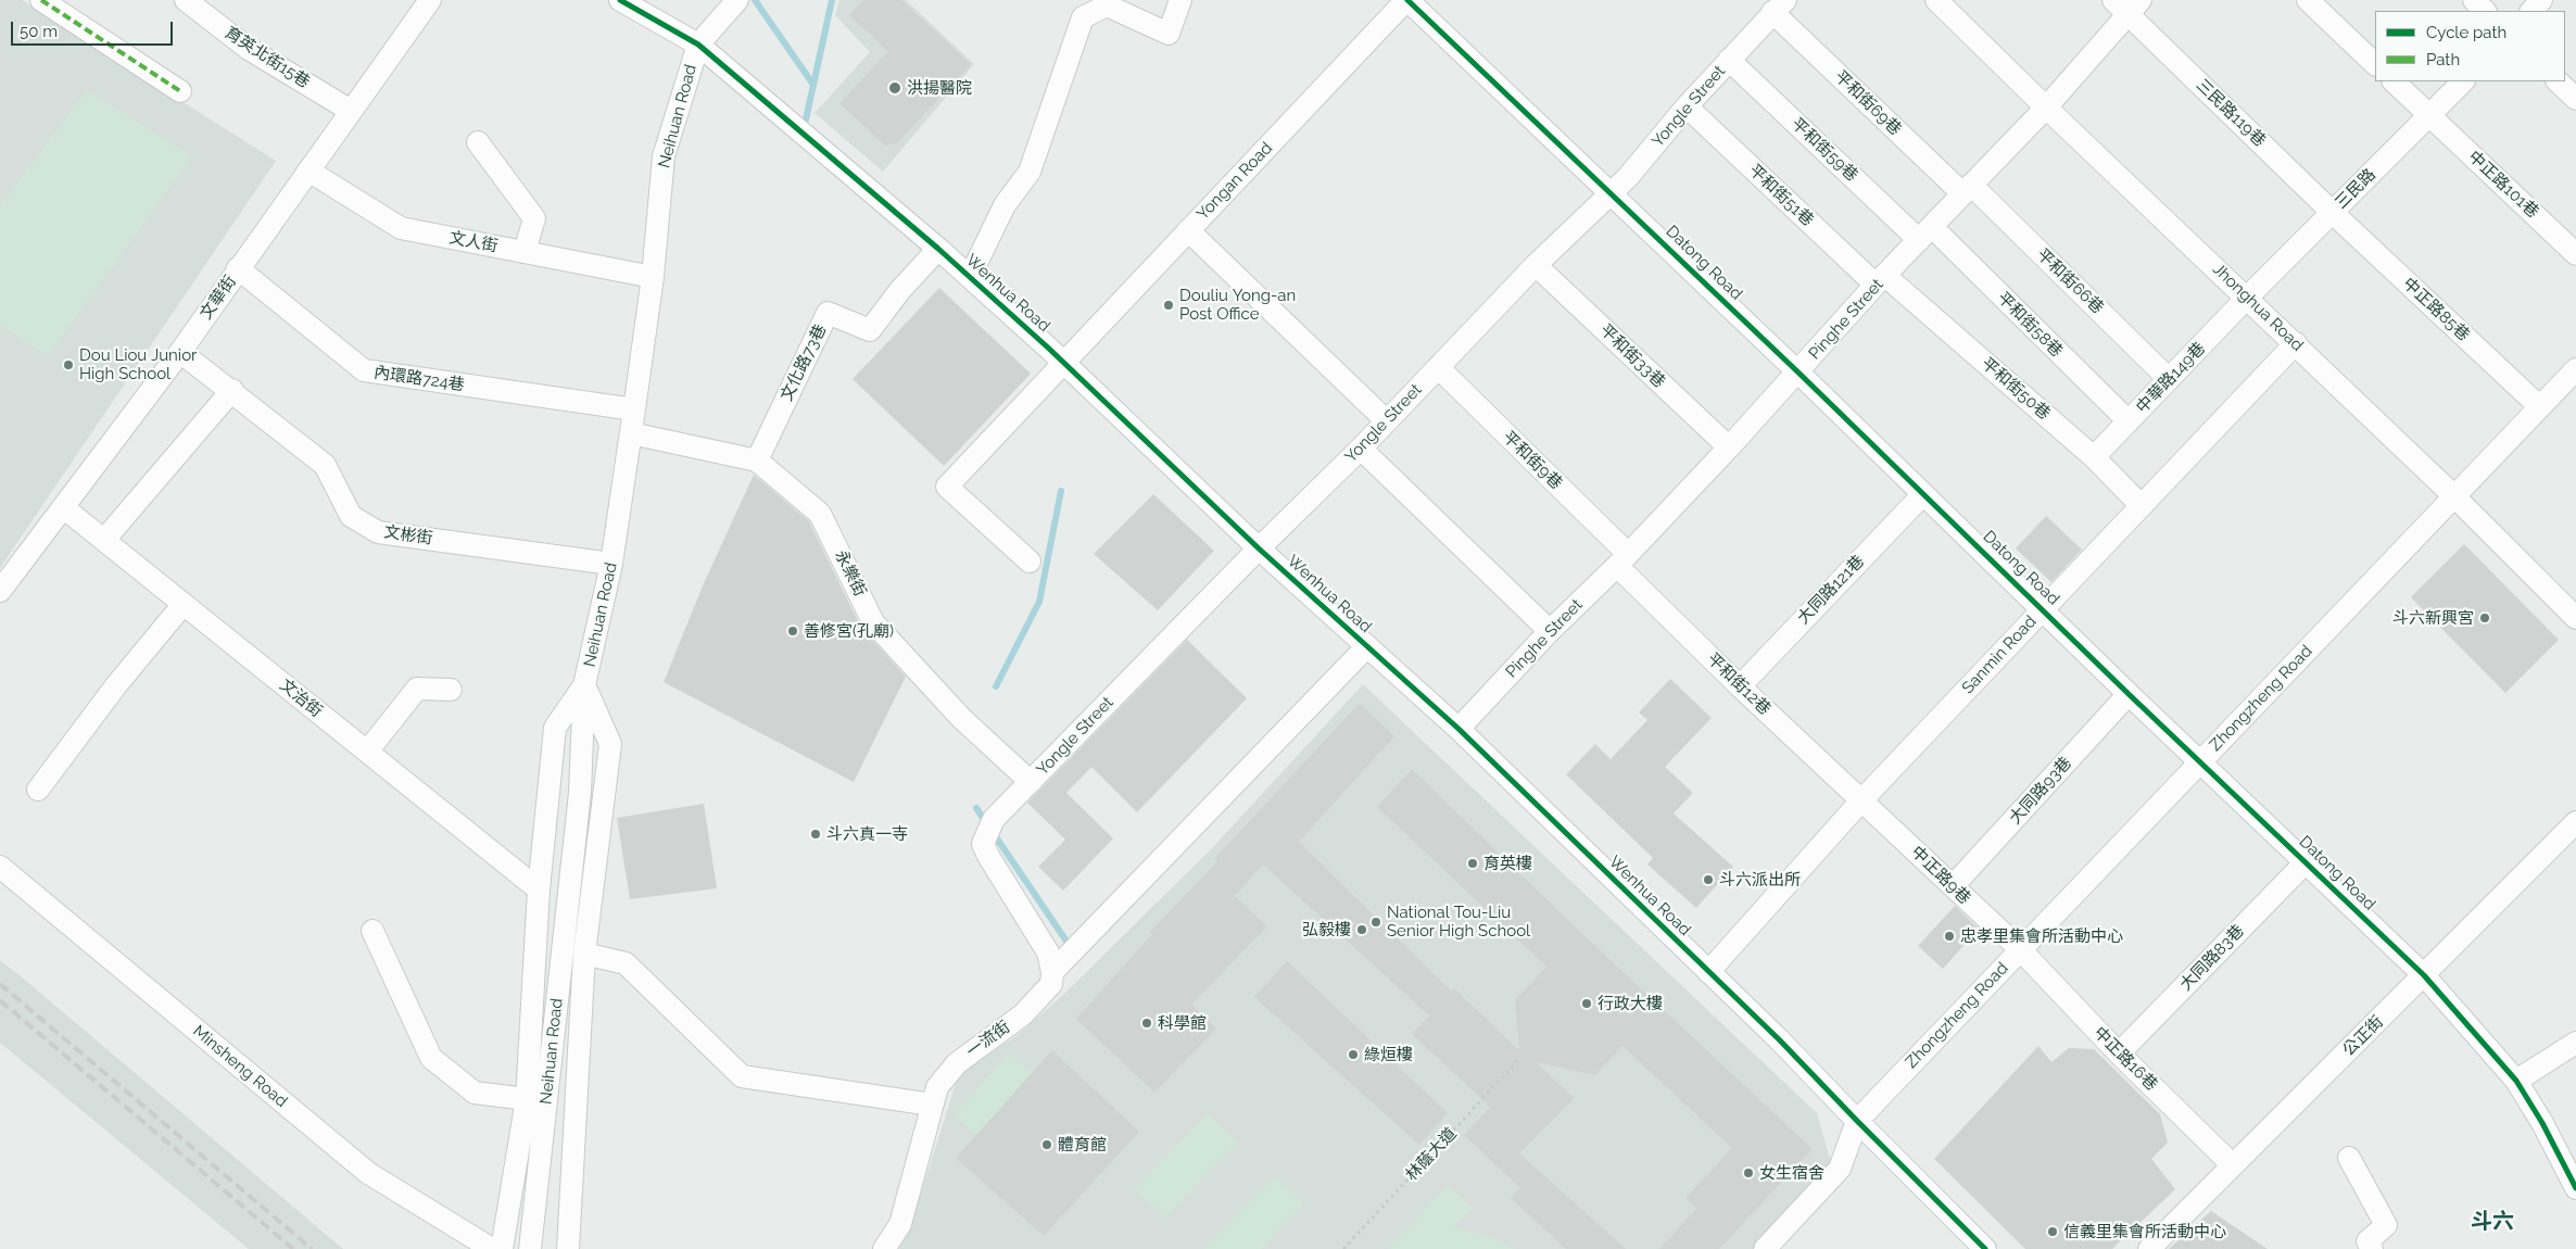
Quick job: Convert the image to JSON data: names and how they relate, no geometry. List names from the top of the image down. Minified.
{"streets":{"street":["育英北街15巷","平和街69巷","Yongle Street","三民路119巷","Neihuan Road","平和街59巷","Yongan Road","中正路101巷","三民路","平和街51巷","文人街","Datong Road","平和街66巷","Wenhua Road","文華街","Jhonghua Road","中正路85巷","Pinghe Street","平和街58巷","平和街33巷","文化路73巷","中華路149巷","內環路724巷","平和街50巷","平和街9巷","文彬街","永樂街","大同路121巷","Sanmin Road","平和街12巷","文治街","Zhongzheng Road","大同路93巷","中正路9巷","大同路83巷","公正街","一流街","中正路16巷","Minsheng Road"],"path":["林蔭大道"]},"crossings":[["育英北街15巷","文華街"],["平和街69巷","Yongle Street"],["平和街69巷","平和街66巷"],["平和街69巷","Pinghe Street"],["Yongle Street","平和街59巷"],["Yongle Street","平和街51巷"],["Yongle Street","Datong Road"],["Yongle Street","Wenhua Road"],["Yongle Street","平和街33巷"],["Yongle Street","平和街9巷"],["Yongle Street","永樂街"],["Yongle Street","一流街"],["三民路119巷","三民路"],["三民路119巷","中正路85巷"],["三民路119巷","Pinghe Street"],["Neihuan Road","文人街"],["Neihuan Road","Wenhua Road"],["Neihuan Road","內環路724巷"],["Neihuan Road","文彬街"],["Neihuan Road","永樂街"],["平和街59巷","Pinghe Street"],["平和街59巷","平和街58巷"],["Yongan Road","Datong Road"],["Yongan Road","Wenhua Road"],["中正路101巷","三民路"],["三民路","Jhonghua Road"],["三民路","中正路85巷"],["三民路","中華路149巷"],["平和街51巷","Pinghe Street"],["平和街51巷","平和街50巷"],["文人街","文華街"],["Datong Road","Pinghe Street"],["Datong Road","大同路121巷"],["Datong Road","Sanmin Road"],["Datong Road","Zhongzheng Road"],["Datong Road","大同路93巷"],["Datong Road","大同路83巷"],["Datong Road","公正街"],["平和街66巷","Pinghe Street"],["平和街66巷","中華路149巷"],["Wenhua Road","Pinghe Street"],["Wenhua Road","文化路73巷"],["Wenhua Road","Sanmin Road"],["Wenhua Road","Zhongzheng Road"],["Wenhua Road","一流街"],["文華街","內環路724巷"],["文華街","文彬街"],["文華街","文治街"],["Jhonghua Road","Pinghe Street"],["Jhonghua Road","中華路149巷"],["Jhonghua Road","Sanmin Road"],["Jhonghua Road","Zhongzheng Road"],["中正路85巷","Zhongzheng Road"],["Pinghe Street","平和街58巷"],["Pinghe Street","平和街33巷"],["Pinghe Street","平和街50巷"],["Pinghe Street","平和街9巷"],["Pinghe Street","平和街12巷"],["平和街58巷","中華路149巷"],["文化路73巷","永樂街"],["中華路149巷","平和街50巷"],["平和街50巷","Sanmin Road"],["平和街9巷","平和街12巷"],["大同路121巷","平和街12巷"],["Sanmin Road","平和街12巷"],["Sanmin Road","中正路9巷"],["平和街12巷","中正路9巷"],["Zhongzheng Road","中正路9巷"],["Zhongzheng Road","中正路16巷"],["大同路93巷","中正路9巷"],["中正路9巷","中正路16巷"],["大同路83巷","中正路16巷"],["公正街","中正路16巷"]],"districts":["斗六"],"places":["洪揚醫院","Douliu Yong-an Post Office","Dou Liou Junior High School","斗六新興宮","善修宮(孔廟)","斗六真一寺","育英樓","斗六派出所","National Tou-Liu Senior High School","弘毅樓","忠孝里集會所活動中心","行政大樓","科學館","綠烜樓","體育館","女生宿舍","信義里集會所活動中心"],"legend":["Cycle path","Path"],"scale_bar":"50 m"}
